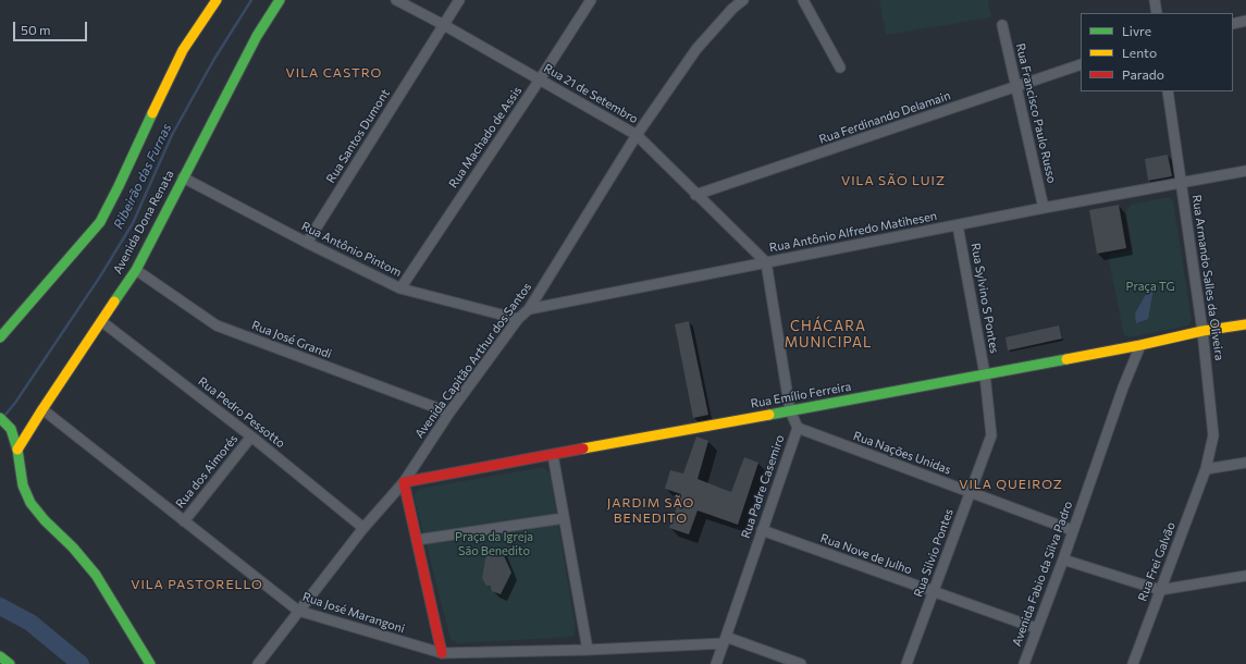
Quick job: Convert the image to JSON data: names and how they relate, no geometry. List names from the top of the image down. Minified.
{"streets":{"main road":["Avenida Dona Renata","Rua Emílio Ferreira"],"street":["Rua 21 de Setembro","Rua Francisco Paulo Russo","Rua Ferdinando Delamain","Rua Santos Dumont","Rua Machado de Assis","Rua Antônio Alfredo Matihesen","Rua Antônio Pintom","Rua Armando Salles da Oliveira","Rua Sylvino S Pontes","Rua José Grandi","Avenida Capitão Arthur dos Santos","Rua Pedro Pessotto","Rua Nações Unidas","Rua dos Aimorés","Rua Padre Casemiro","Rua Silvio Pontes","Rua Nove de Julho","Rua Frei Galvão","Avenida Fabio da Silva Padro","Rua José Marangoni"]},"crossings":[["Rua 21 de Setembro","Rua Ferdinando Delamain"],["Rua 21 de Setembro","Rua Santos Dumont"],["Rua 21 de Setembro","Rua Machado de Assis"],["Rua 21 de Setembro","Rua Antônio Alfredo Matihesen"],["Rua 21 de Setembro","Avenida Capitão Arthur dos Santos"],["Rua 21 de Setembro","Rua Padre Casemiro"],["Rua Francisco Paulo Russo","Rua Ferdinando Delamain"],["Rua Francisco Paulo Russo","Rua Antônio Alfredo Matihesen"],["Rua Santos Dumont","Rua Antônio Pintom"],["Rua Machado de Assis","Rua Antônio Pintom"],["Avenida Dona Renata","Rua Antônio Pintom"],["Avenida Dona Renata","Rua José Grandi"],["Avenida Dona Renata","Rua Pedro Pessotto"],["Avenida Dona Renata","Rua José Marangoni"],["Rua Antônio Alfredo Matihesen","Rua Armando Salles da Oliveira"],["Rua Antônio Alfredo Matihesen","Rua Sylvino S Pontes"],["Rua Antônio Alfredo Matihesen","Avenida Capitão Arthur dos Santos"],["Rua Antônio Alfredo Matihesen","Rua Padre Casemiro"],["Rua Antônio Pintom","Avenida Capitão Arthur dos Santos"],["Rua Armando Salles da Oliveira","Rua Emílio Ferreira"],["Rua Armando Salles da Oliveira","Rua Frei Galvão"],["Rua Sylvino S Pontes","Rua Emílio Ferreira"],["Rua Sylvino S Pontes","Rua Silvio Pontes"],["Rua José Grandi","Avenida Capitão Arthur dos Santos"],["Avenida Capitão Arthur dos Santos","Rua Emílio Ferreira"],["Avenida Capitão Arthur dos Santos","Rua Pedro Pessotto"],["Avenida Capitão Arthur dos Santos","Rua José Marangoni"],["Rua Emílio Ferreira","Rua Padre Casemiro"],["Rua Emílio Ferreira","Rua Silvio Pontes"],["Rua Emílio Ferreira","Avenida Fabio da Silva Padro"],["Rua Pedro Pessotto","Rua dos Aimorés"],["Rua Nações Unidas","Rua Padre Casemiro"],["Rua Nações Unidas","Rua Silvio Pontes"],["Rua Nações Unidas","Avenida Fabio da Silva Padro"],["Rua dos Aimorés","Rua José Marangoni"],["Rua Padre Casemiro","Rua Nove de Julho"],["Rua Padre Casemiro","Rua José Marangoni"],["Rua Silvio Pontes","Rua Nove de Julho"],["Rua Nove de Julho","Avenida Fabio da Silva Padro"]],"districts":["VILA CASTRO","VILA SÃO LUIZ","CHÁCARA MUNICIPAL","VILA QUEIROZ","JARDIM SÃO BENEDITO","VILA PASTORELLO"],"water":["Ribeirão das Furnas"],"parks":["Praça TG","Praça da Igreja São Benedito"],"legend":["Livre","Lento","Parado"],"scale_bar":"50 m"}
